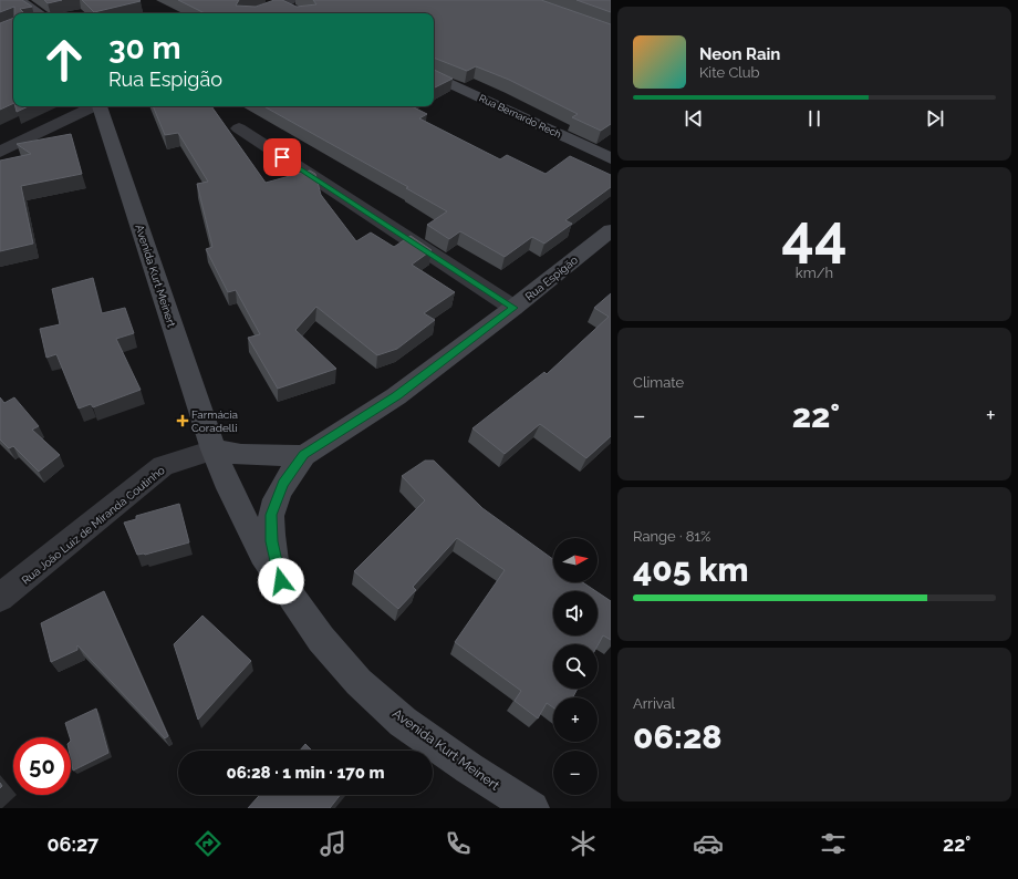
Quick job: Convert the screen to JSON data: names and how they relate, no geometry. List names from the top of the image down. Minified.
{"streets":{"main road":["Rua Bernardo Rech","Avenida Kurt Meinert","Rua Espigão"],"street":["Rua João Luiz de Miranda Coutinho"]},"crossings":[["Avenida Kurt Meinert","Rua João Luiz de Miranda Coutinho"]],"places":{"health":["Farmácia Coradelli"]},"north":"right","page":{"turn":["30 m","Rua Espigão"],"song":["Neon Rain","Kite Club"],"tile":[["44","km/h"],"Climate",["Range · 81%","405 km"],["Arrival","06:28"]],"heat":["−","22°","+"],"map_buttons":["+","−"],"limit":"50","trip":"06:28 · 1 min · 170 m","tabs":["06:27","22°"]}}
